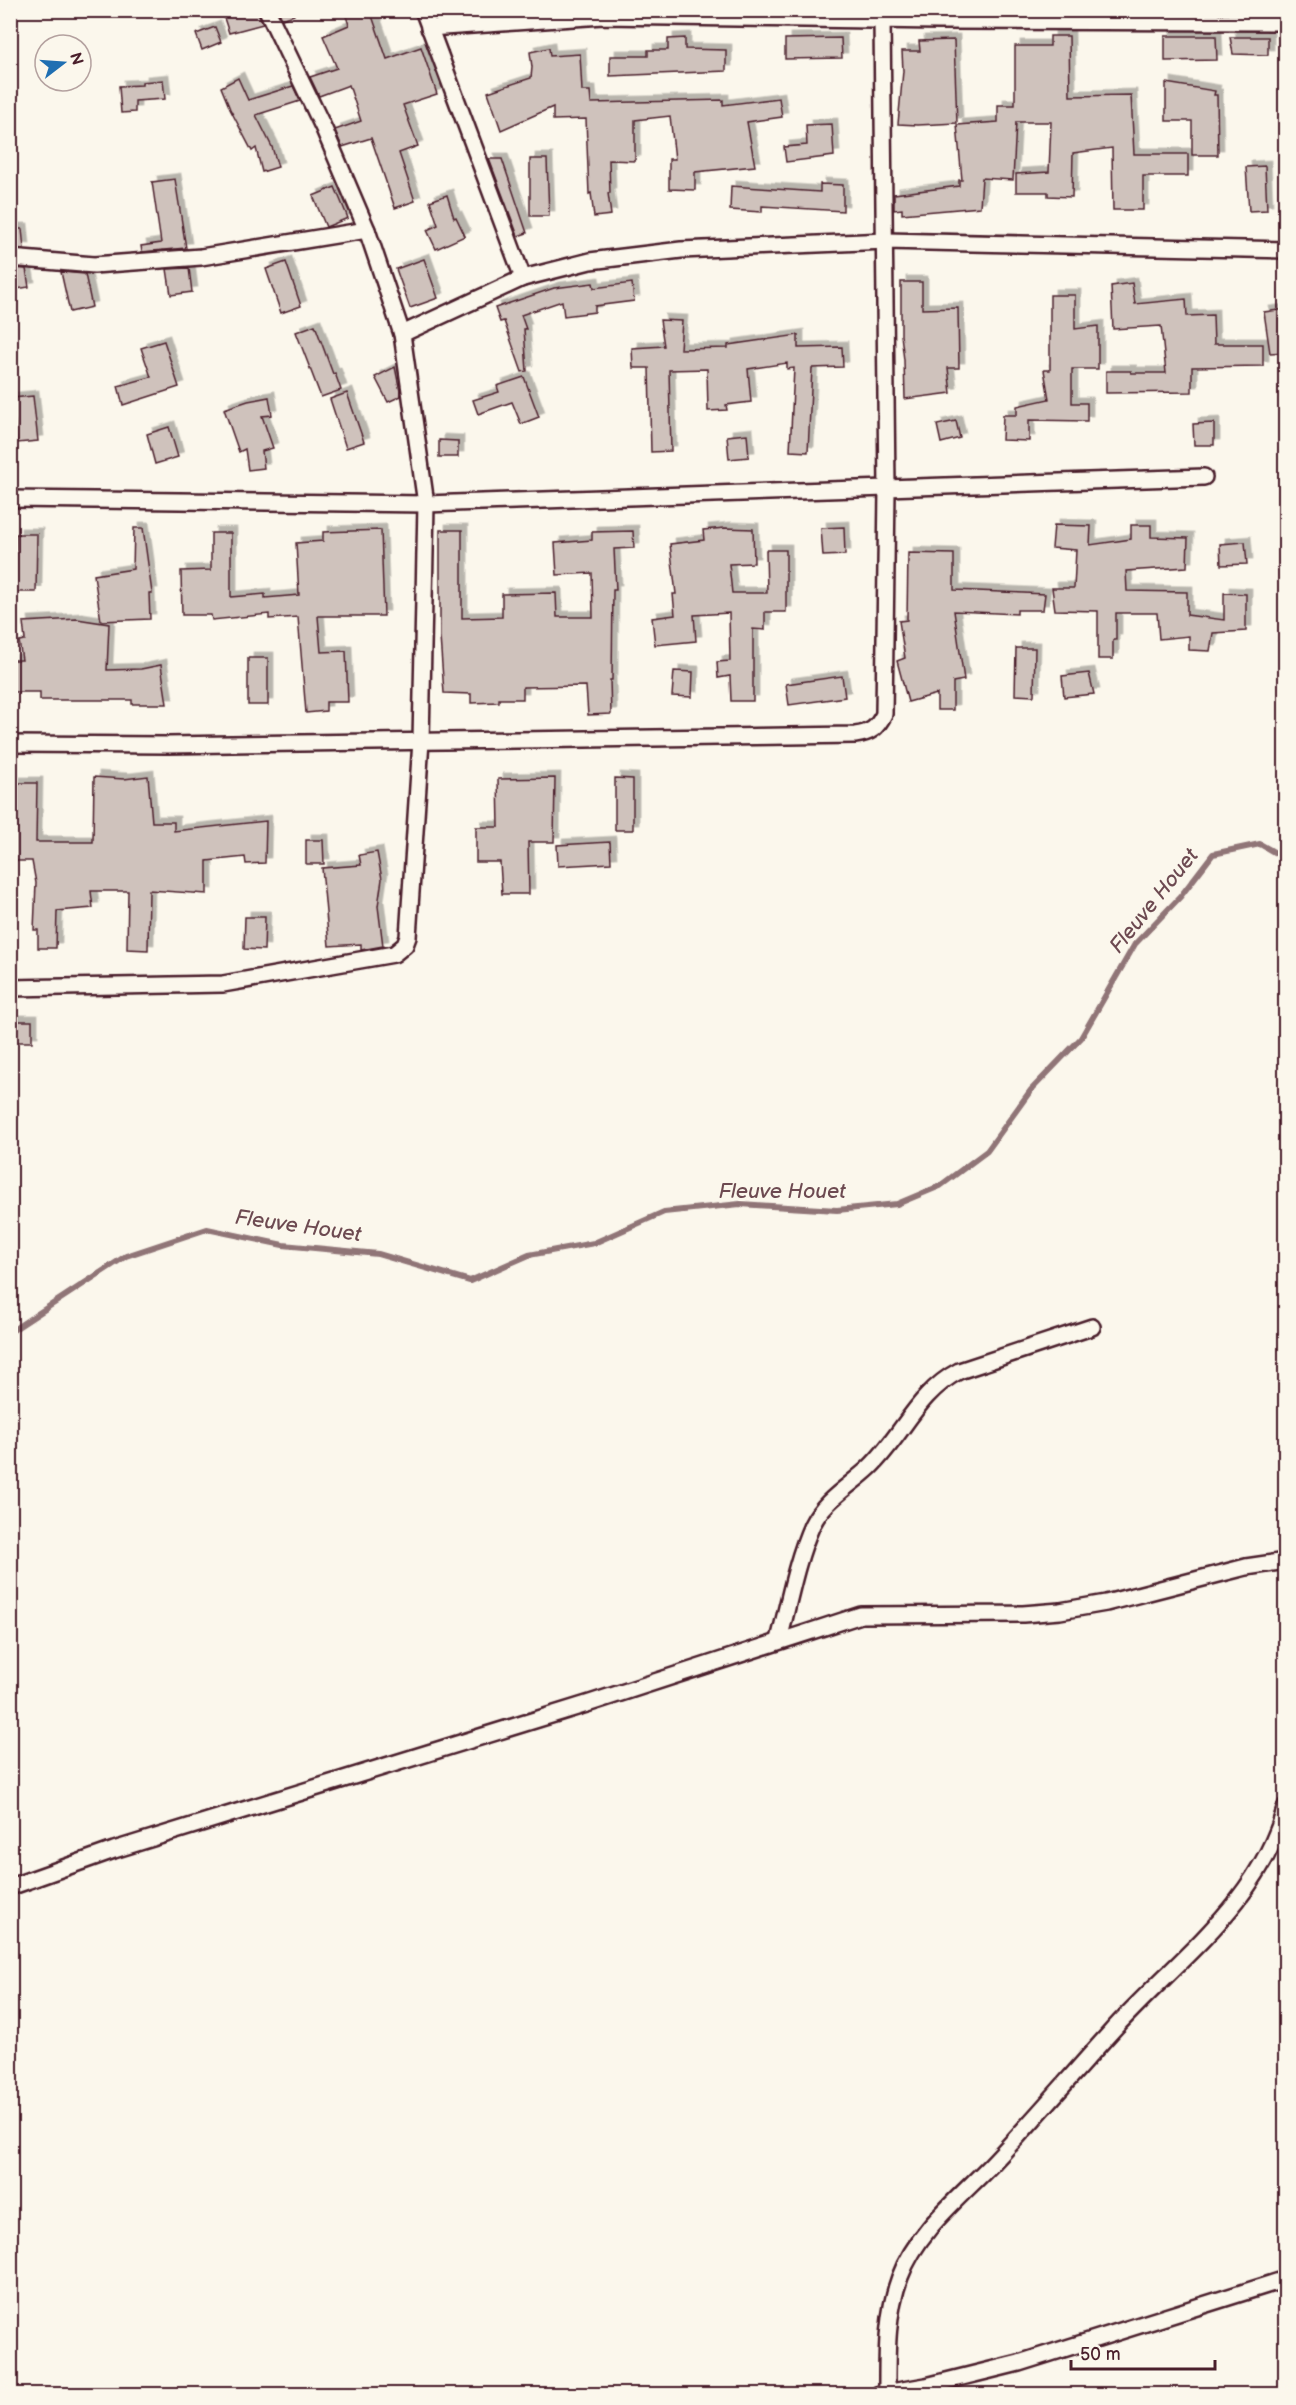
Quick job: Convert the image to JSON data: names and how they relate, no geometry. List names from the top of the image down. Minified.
{"water":["Fleuve Houet"],"scale_bar":"50 m","north":"right"}
